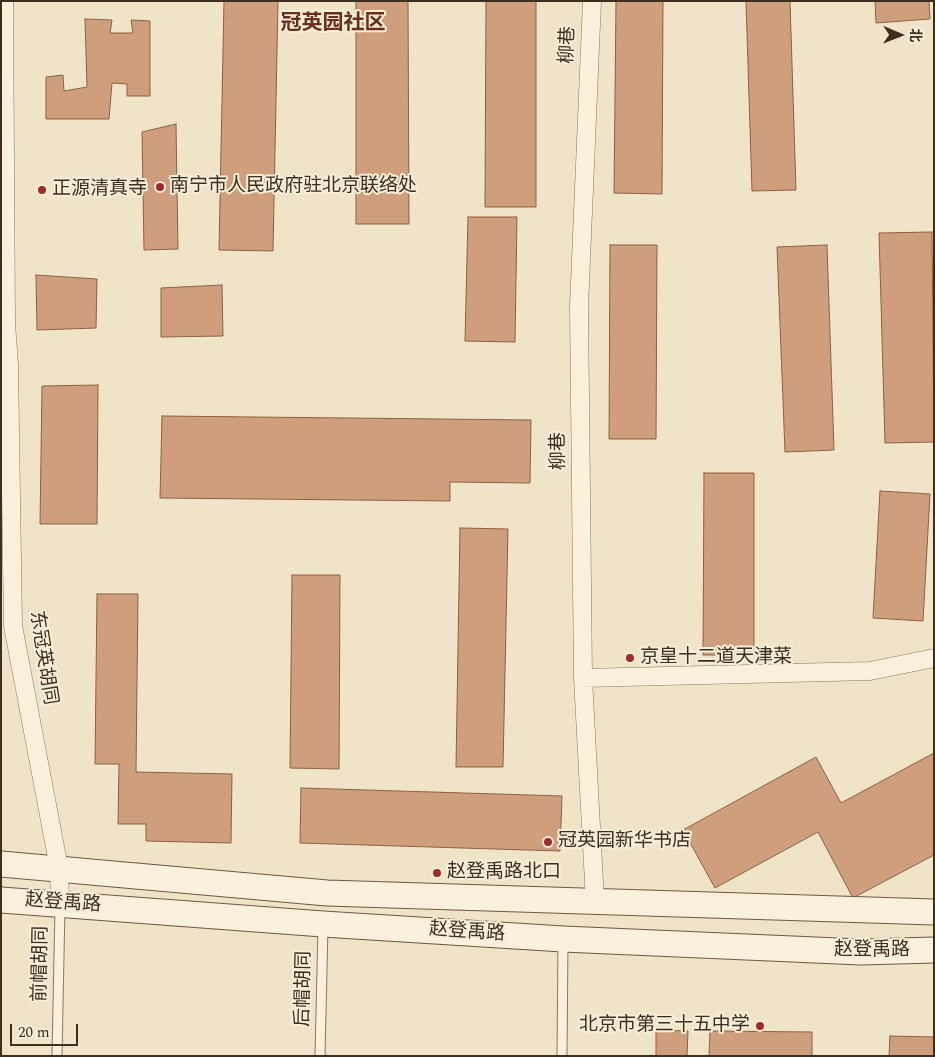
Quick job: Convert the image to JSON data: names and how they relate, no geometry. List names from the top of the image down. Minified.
{"streets":{"main road":["赵登禹路"],"street":["柳巷","东冠英胡同"],"lane":["前帽胡同","后帽胡同"]},"crossings":[["柳巷","赵登禹路"],["东冠英胡同","赵登禹路"],["东冠英胡同","前帽胡同"],["赵登禹路","前帽胡同"],["赵登禹路","后帽胡同"]],"districts":["冠英园社区"],"places":["南宁市人民政府驻北京联络处","正源清真寺","京皇十二道天津菜","冠英园新华书店","赵登禹路北口","北京市第三十五中学"],"scale_bar":"20 m","north":"right"}
